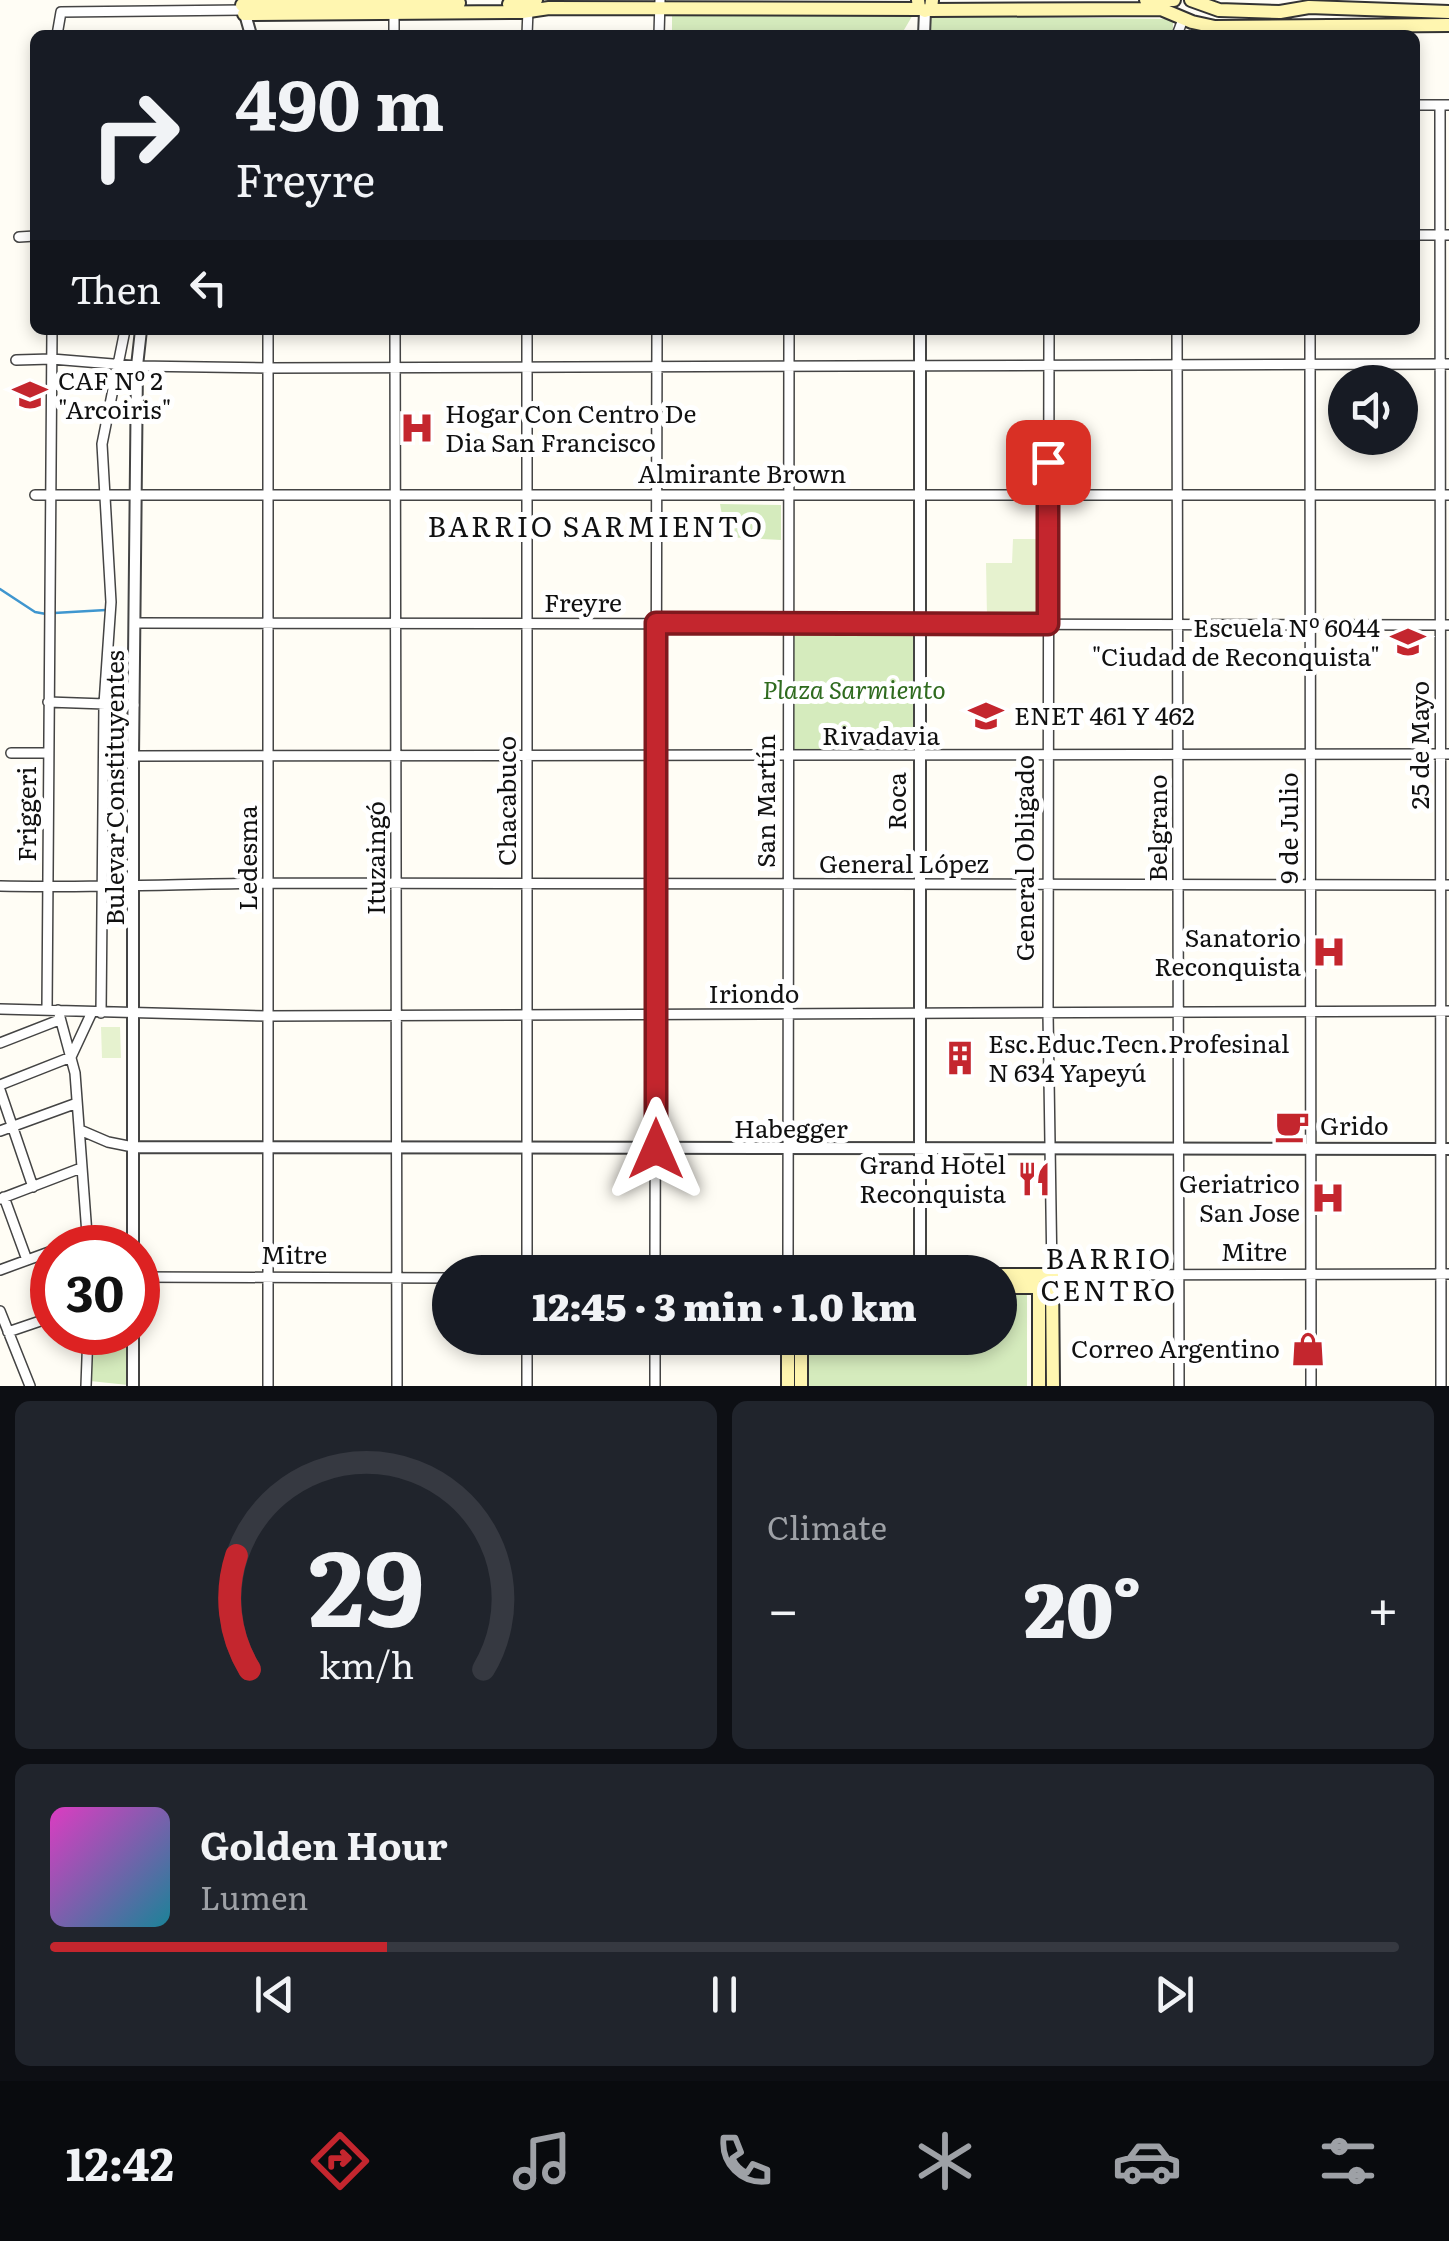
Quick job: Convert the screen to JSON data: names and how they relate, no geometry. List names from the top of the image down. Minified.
{"streets":{"main road":["General Obligado","Mitre"],"street":["Almirante Brown","Freyre","Rivadavia","25 de Mayo","Bulevar Constituyentes","Chacabuco","San Martín","Roca","Friggeri","Belgrano","9 de Julio","Ledesma","Ituzaingó","General López","Iriondo","Habegger"]},"crossings":[["Almirante Brown","25 de Mayo"],["Almirante Brown","Bulevar Constituyentes"],["Almirante Brown","Chacabuco"],["Almirante Brown","San Martín"],["Almirante Brown","Roca"],["Almirante Brown","Friggeri"],["Almirante Brown","Belgrano"],["Almirante Brown","9 de Julio"],["Almirante Brown","Ledesma"],["Almirante Brown","Ituzaingó"],["Almirante Brown","General Obligado"],["Freyre","25 de Mayo"],["Freyre","Bulevar Constituyentes"],["Freyre","Chacabuco"],["Freyre","San Martín"],["Freyre","Roca"],["Freyre","Belgrano"],["Freyre","9 de Julio"],["Freyre","Ledesma"],["Freyre","Ituzaingó"],["Freyre","General Obligado"],["Rivadavia","25 de Mayo"],["Rivadavia","Bulevar Constituyentes"],["Rivadavia","Chacabuco"],["Rivadavia","San Martín"],["Rivadavia","Roca"],["Rivadavia","Belgrano"],["Rivadavia","9 de Julio"],["Rivadavia","Ledesma"],["Rivadavia","Ituzaingó"],["Rivadavia","General Obligado"],["25 de Mayo","General López"],["25 de Mayo","Iriondo"],["25 de Mayo","Habegger"],["25 de Mayo","Mitre"],["Bulevar Constituyentes","General López"],["Bulevar Constituyentes","Iriondo"],["Bulevar Constituyentes","Habegger"],["Chacabuco","General López"],["Chacabuco","Iriondo"],["Chacabuco","Habegger"],["San Martín","General López"],["San Martín","Iriondo"],["San Martín","Habegger"],["Roca","General López"],["Roca","Iriondo"],["Roca","Habegger"],["Friggeri","General López"],["Friggeri","Iriondo"],["Belgrano","General López"],["Belgrano","Iriondo"],["Belgrano","Habegger"],["Belgrano","Mitre"],["9 de Julio","General López"],["9 de Julio","Iriondo"],["9 de Julio","Habegger"],["9 de Julio","Mitre"],["Ledesma","General López"],["Ledesma","Iriondo"],["Ledesma","Habegger"],["Ledesma","Mitre"],["Ituzaingó","General López"],["Ituzaingó","Iriondo"],["Ituzaingó","Habegger"],["Ituzaingó","Mitre"],["General Obligado","General López"],["General Obligado","Iriondo"],["General Obligado","Habegger"],["General Obligado","Mitre"]],"districts":["BARRIO SARMIENTO","BARRIO CENTRO"],"parks":["Plaza Sarmiento"],"places":{"school or university":["CAF Nº 2 \"Arcoiris\"","Escuela Nº 6044 \"Ciudad de Reconquista\"","ENET 461 Y 462"],"hospital":["Hogar Con Centro De Dia San Francisco","Sanatorio Reconquista","Geriatrico San Jose"],"building":["Esc.Educ.Tecn.Profesinal N 634 Yapeyú"],"cafe":["Grido"],"restaurant":["Grand Hotel Reconquista"],"shop":["Correo Argentino"]},"page":{"turn":["490 m","Freyre"],"then":"Then","limit":"30","trip":"12:45 · 3 min · 1.0 km","tile":"Climate","heat":["−","20°","+"],"song":["Golden Hour","Lumen"],"tabs":"12:42","gauge":["29","km/h"]}}
